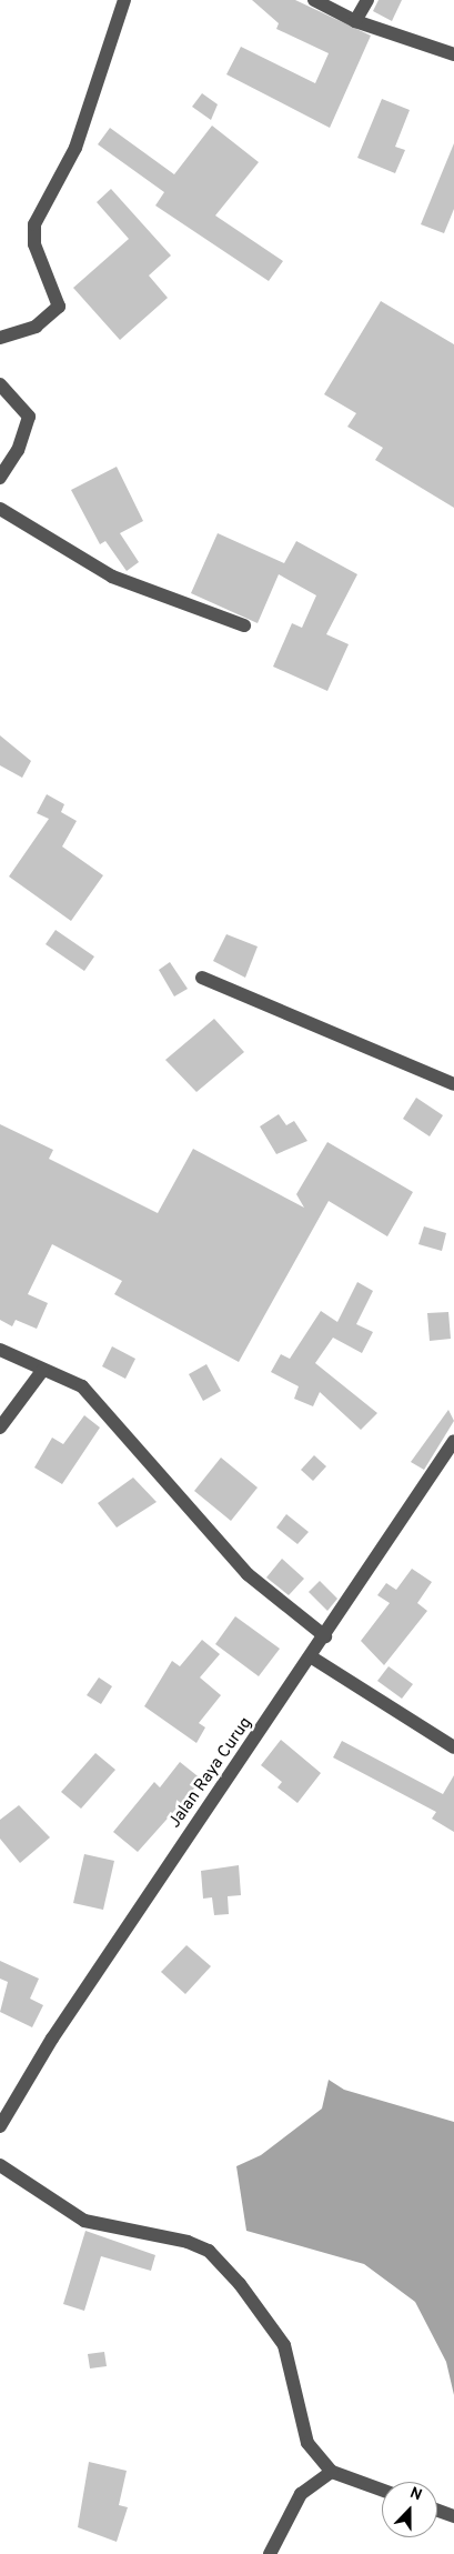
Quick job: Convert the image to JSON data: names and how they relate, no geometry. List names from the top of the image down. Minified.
{"streets":{"street":["Jalan Raya Curug"]},"north":"top"}
